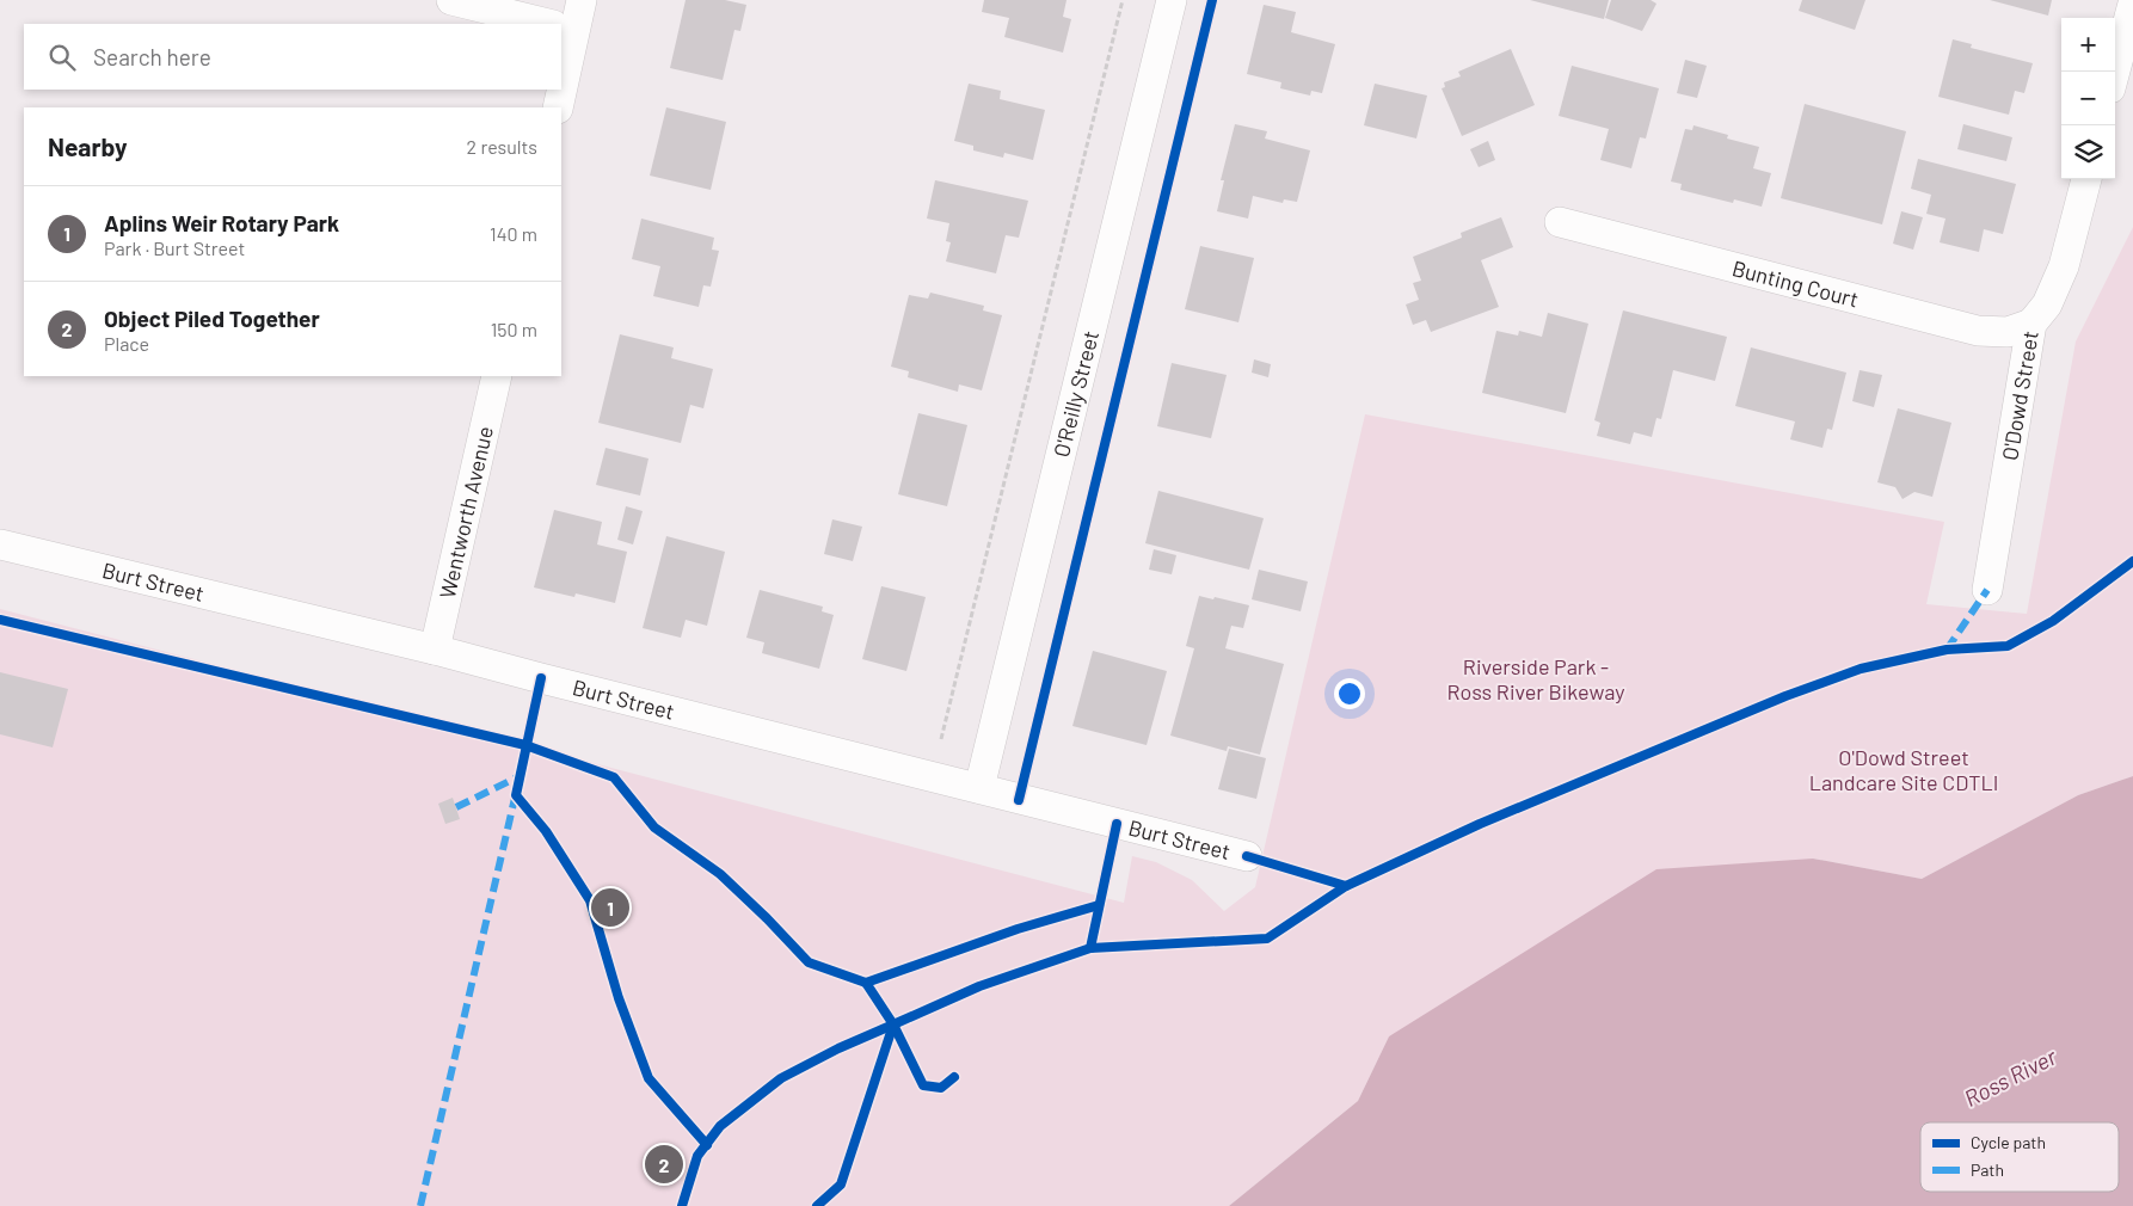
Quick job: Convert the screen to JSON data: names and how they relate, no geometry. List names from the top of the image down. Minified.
{"streets":{"street":["Bunting Court","O'Reilly Street","O'Dowd Street","Wentworth Avenue","Burt Street"]},"crossings":[["Bunting Court","O'Dowd Street"],["O'Reilly Street","Burt Street"],["Wentworth Avenue","Burt Street"]],"water":["Ross River"],"parks":["Riverside Park - Ross River Bikeway","O'Dowd Street Landcare Site CDTLI"],"legend":["Cycle path","Path"],"page":{"map_buttons":["+","−"],"search":"Search here","heading":["Nearby","2 results"],"list":[{"mark":"1","name":"Aplins Weir Rotary Park","note":"Park · Burt Street","value":"140 m"},{"mark":"2","name":"Object Piled Together","note":"Place","value":"150 m"}],"pins":["1","2"]}}
